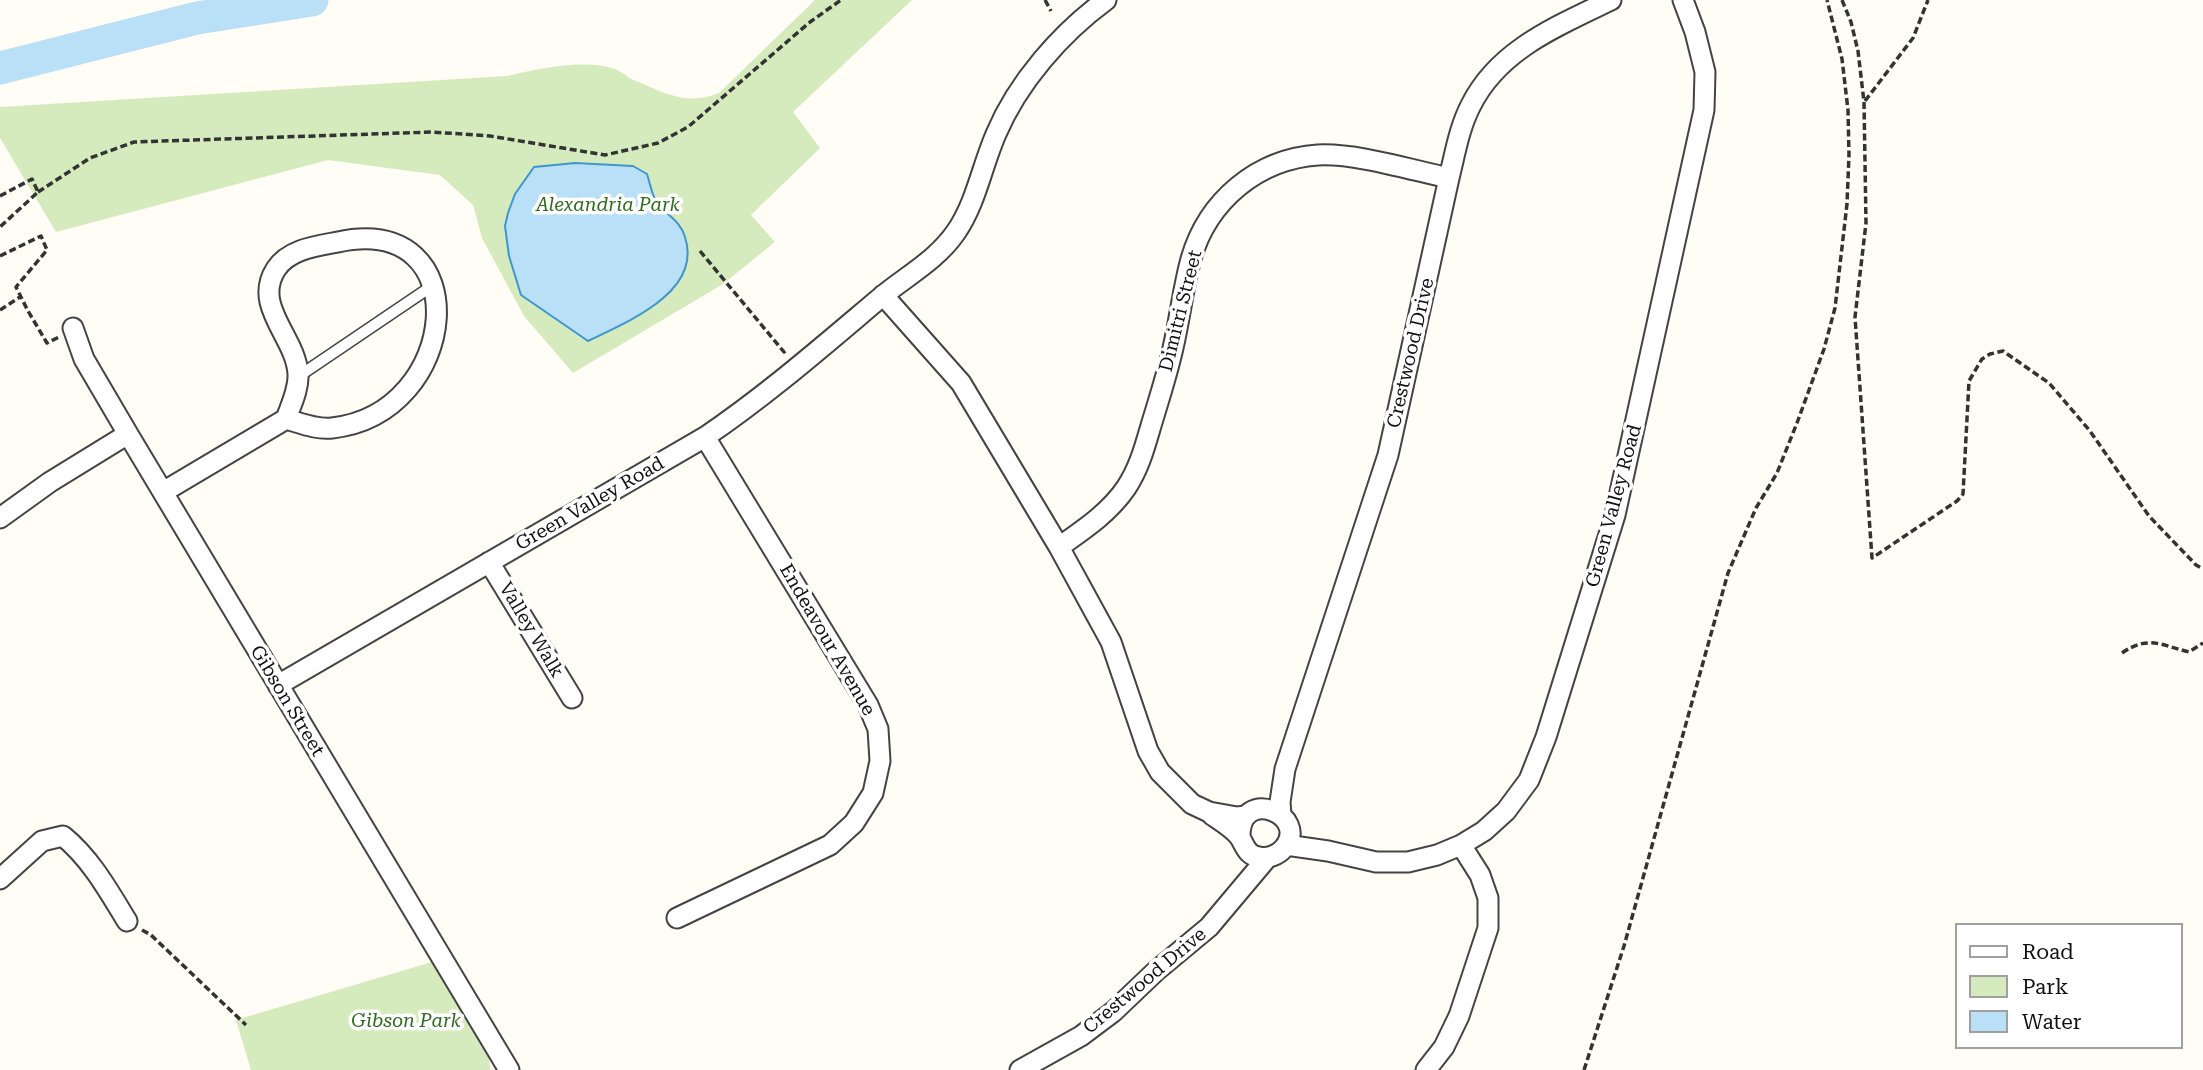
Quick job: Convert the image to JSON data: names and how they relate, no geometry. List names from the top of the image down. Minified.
{"streets":{"street":["Dimitri Street","Crestwood Drive","Green Valley Road","Valley Walk","Endeavour Avenue","Gibson Street"]},"crossings":[["Dimitri Street","Crestwood Drive"],["Dimitri Street","Green Valley Road"],["Crestwood Drive","Green Valley Road"],["Green Valley Road","Valley Walk"],["Green Valley Road","Endeavour Avenue"],["Green Valley Road","Gibson Street"]],"parks":["Alexandria Park","Gibson Park"],"legend":["Road","Park","Water"]}
